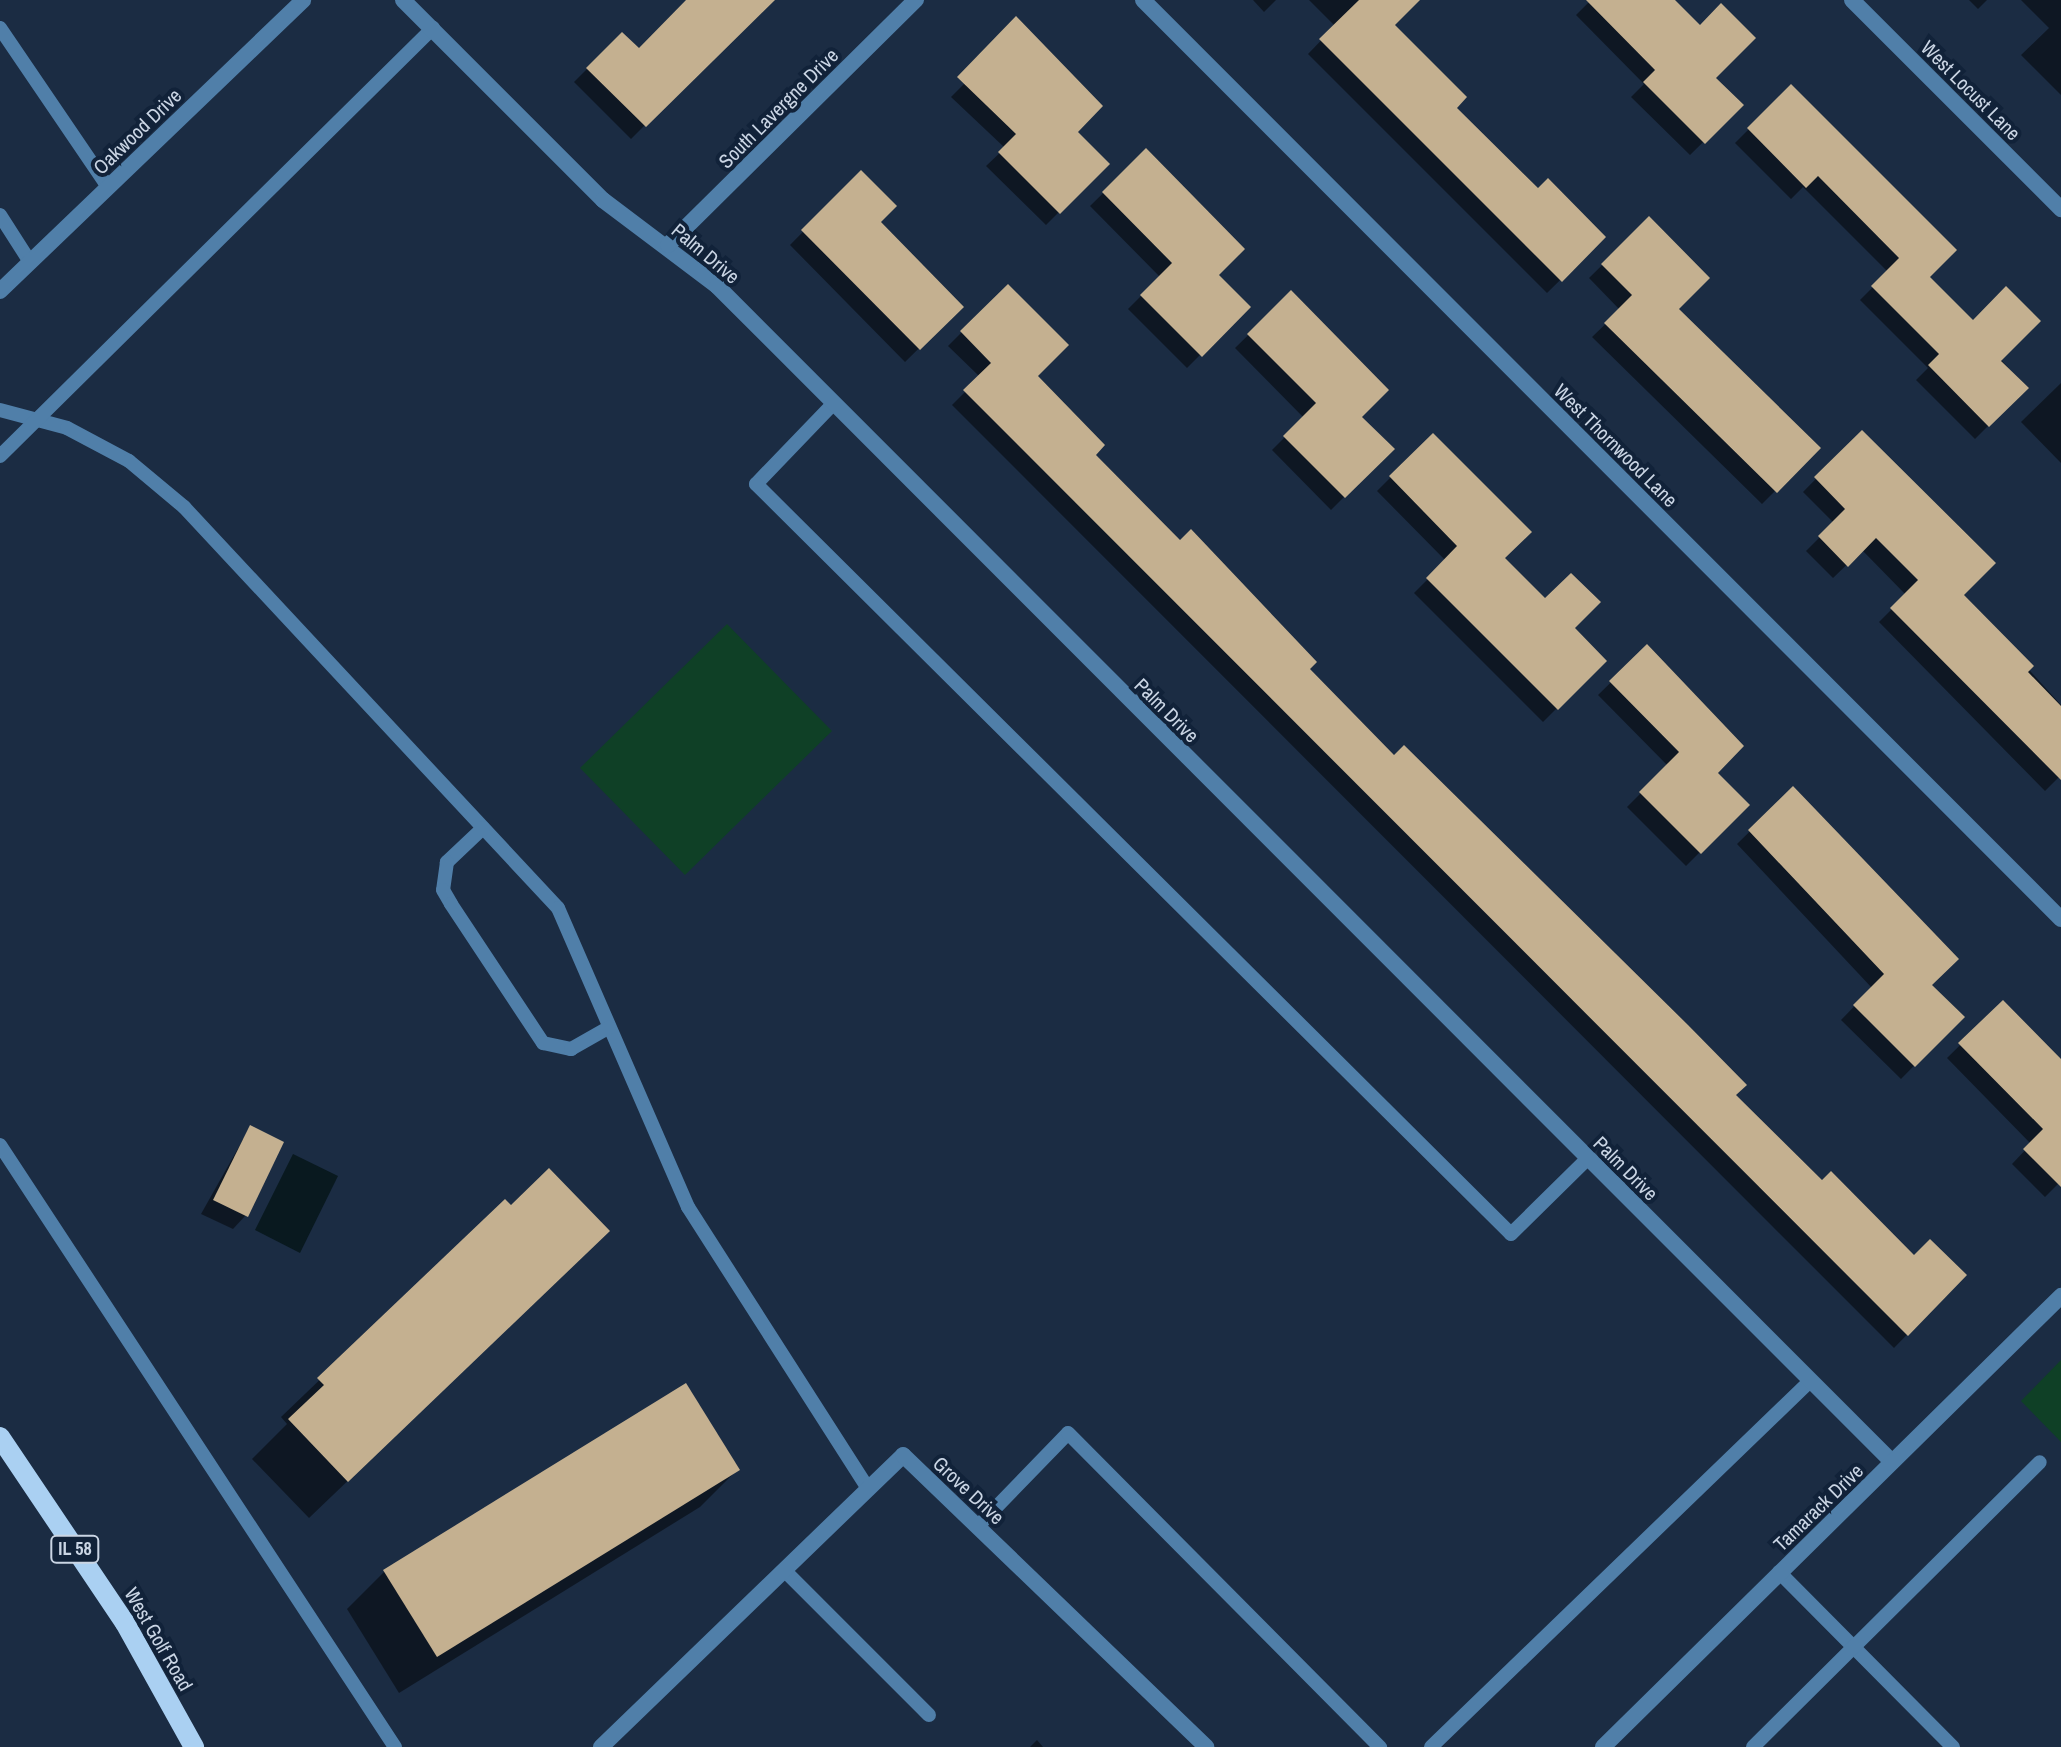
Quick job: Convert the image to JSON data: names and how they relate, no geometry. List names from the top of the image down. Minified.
{"streets":{"main road":["IL 58","West Golf Road"],"street":["West Locust Lane","South Lavergne Drive","Oakwood Drive","Palm Drive","West Thornwood Lane","Grove Drive","Tamarack Drive"]},"crossings":[["South Lavergne Drive","Palm Drive"],["Palm Drive","Tamarack Drive"]]}
